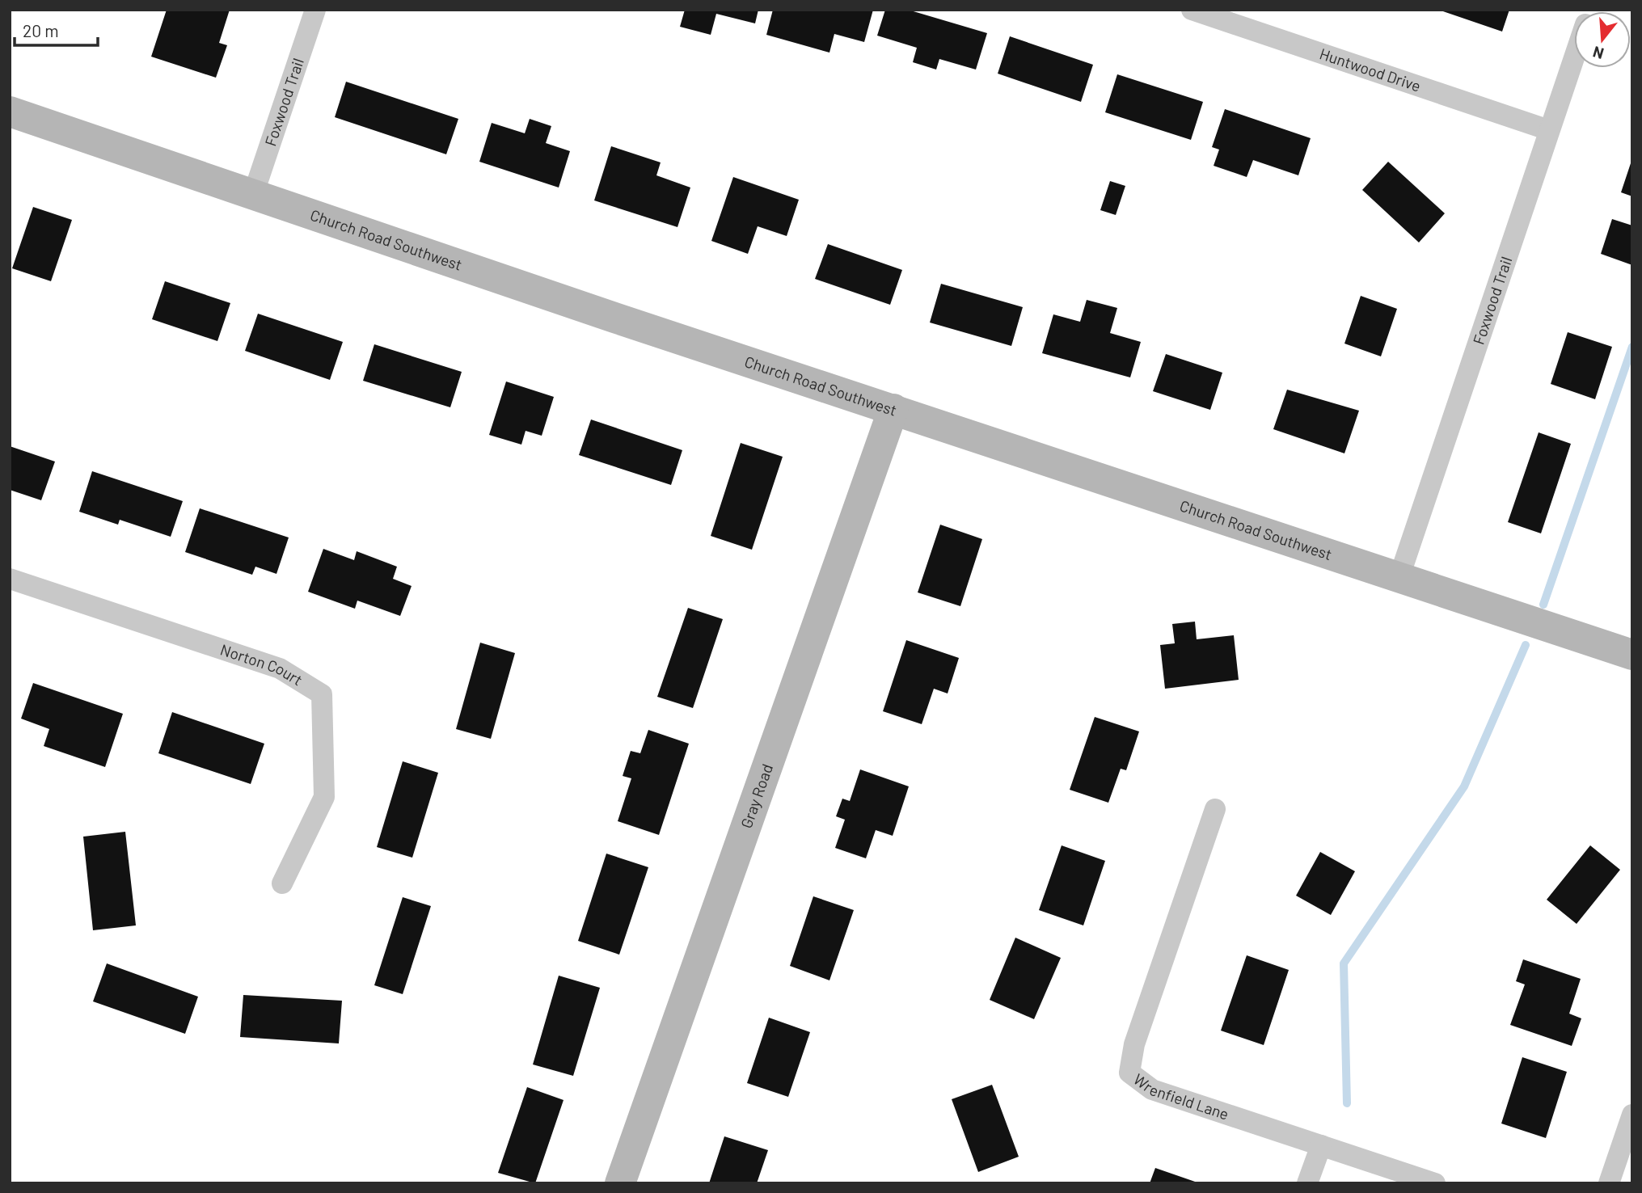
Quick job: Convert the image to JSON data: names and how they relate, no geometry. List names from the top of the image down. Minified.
{"streets":{"street":["Huntwood Drive","Foxwood Trail","Church Road Southwest","Norton Court","Gray Road","Wrenfield Lane"]},"crossings":[["Huntwood Drive","Foxwood Trail"],["Foxwood Trail","Church Road Southwest"],["Church Road Southwest","Gray Road"]],"scale_bar":"20 m","north":"bottom"}
